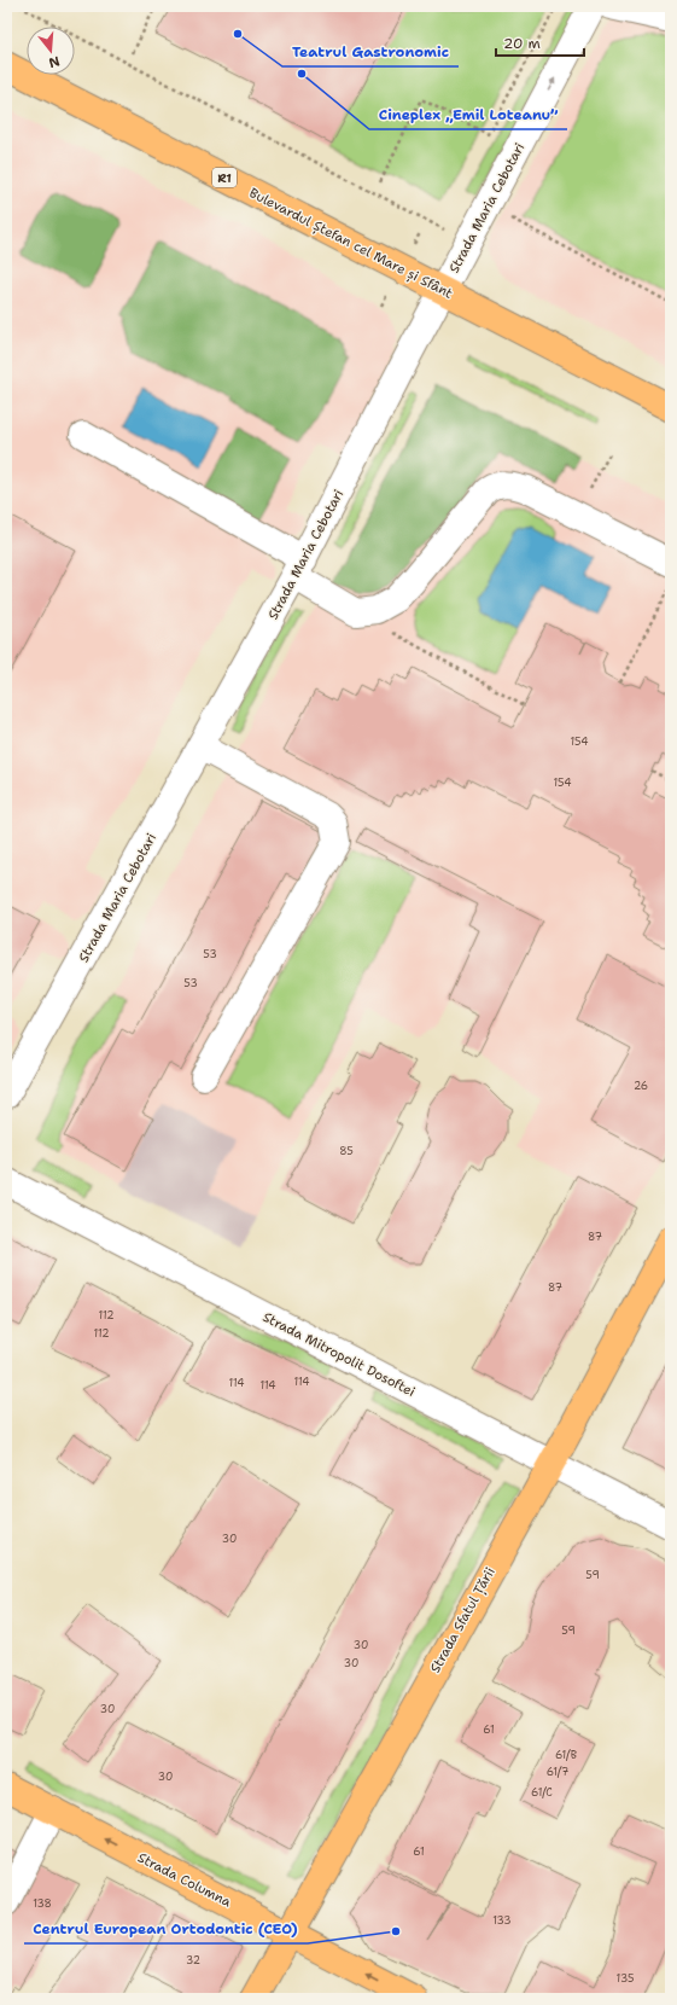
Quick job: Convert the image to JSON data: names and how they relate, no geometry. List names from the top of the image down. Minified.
{"streets":{"main road":["R1","Bulevardul Ștefan cel Mare și Sfânt","Strada Sfatul Țării","Strada Columna"],"street":["Strada Maria Cebotari","Strada Mitropolit Dosoftei"]},"crossings":[["Strada Maria Cebotari","Bulevardul Ștefan cel Mare și Sfânt"],["Strada Mitropolit Dosoftei","Strada Sfatul Țării"],["Strada Sfatul Țării","Strada Columna"]],"one_way":["Strada Columna"],"places":["Teatrul Gastronomic","Cineplex „Emil Loteanu”","Centrul European Ortodontic (CEO)"],"house_numbers":["154","154","53","53","26","85","87","87","112","112","114","114","114","30","59","59","30","30","30","61","61/B","61/7","30","61/C","61","138","133","32","135"],"scale_bar":"20 m","north":"bottom"}
